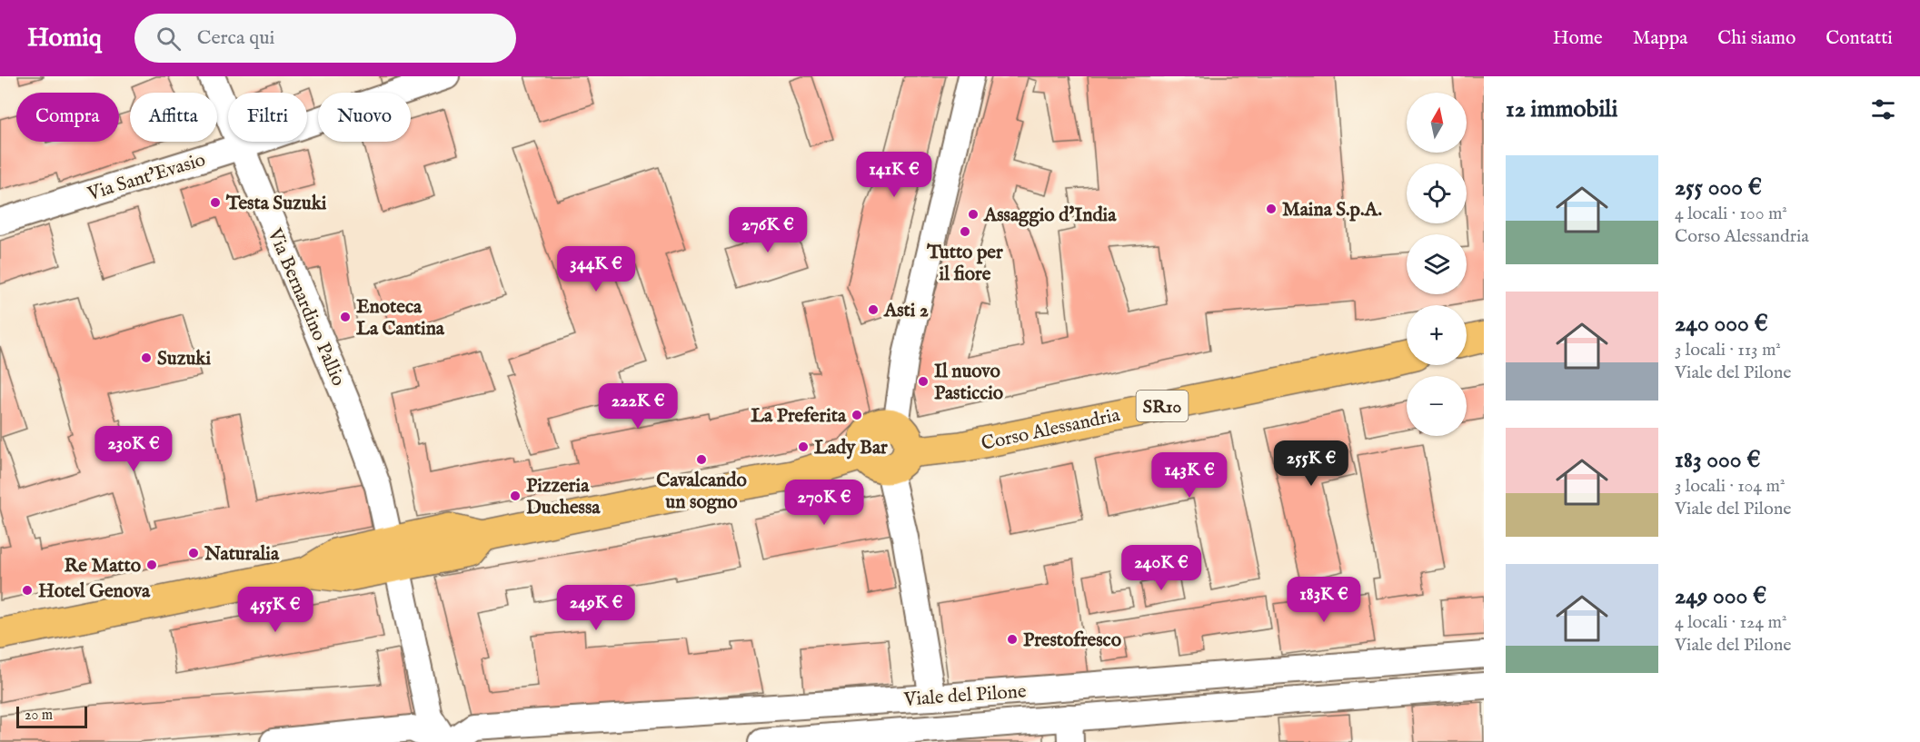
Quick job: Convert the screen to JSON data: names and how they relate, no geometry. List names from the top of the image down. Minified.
{"streets":{"main road":["SR10","Corso Alessandria"],"street":["Via Sant'Evasio","Via Bernardino Pallio","Viale del Pilone"]},"crossings":[["Via Sant'Evasio","Via Bernardino Pallio"],["Via Bernardino Pallio","Corso Alessandria"]],"places":["Testa Suzuki","Maina S.p.A.","Assaggio d'India","Tutto per il fiore","Asti 2","Enoteca La Cantina","Suzuki","Il nuovo Pasticcio","La Preferita","Lady Bar","Cavalcando un sogno","Pizzeria Duchessa","Naturalia","Re Matto","Hotel Genova","Prestofresco"],"scale_bar":"20 m","north":"top","page":{"header":"Homiq","search":"Cerca qui","nav":["Home","Mappa","Chi siamo","Contatti"],"heading":"12 immobili","map_buttons":["+","−"],"chip":["Compra","Affitta","Filtri","Nuovo"],"list":[{"name":"255 000 €","note":"4 locali · 100 m² · Corso Alessandria"},{"name":"240 000 €","note":"3 locali · 113 m² · Viale del Pilone"},{"name":"183 000 €","note":"3 locali · 104 m² · Viale del Pilone"},{"name":"249 000 €","note":"4 locali · 124 m² · Viale del Pilone"}],"price":["141K €","276K €","344K €","222K €","230K €","255K €","143K €","270K €","240K €","183K €","249K €","455K €"],"scale":"20 m"}}
